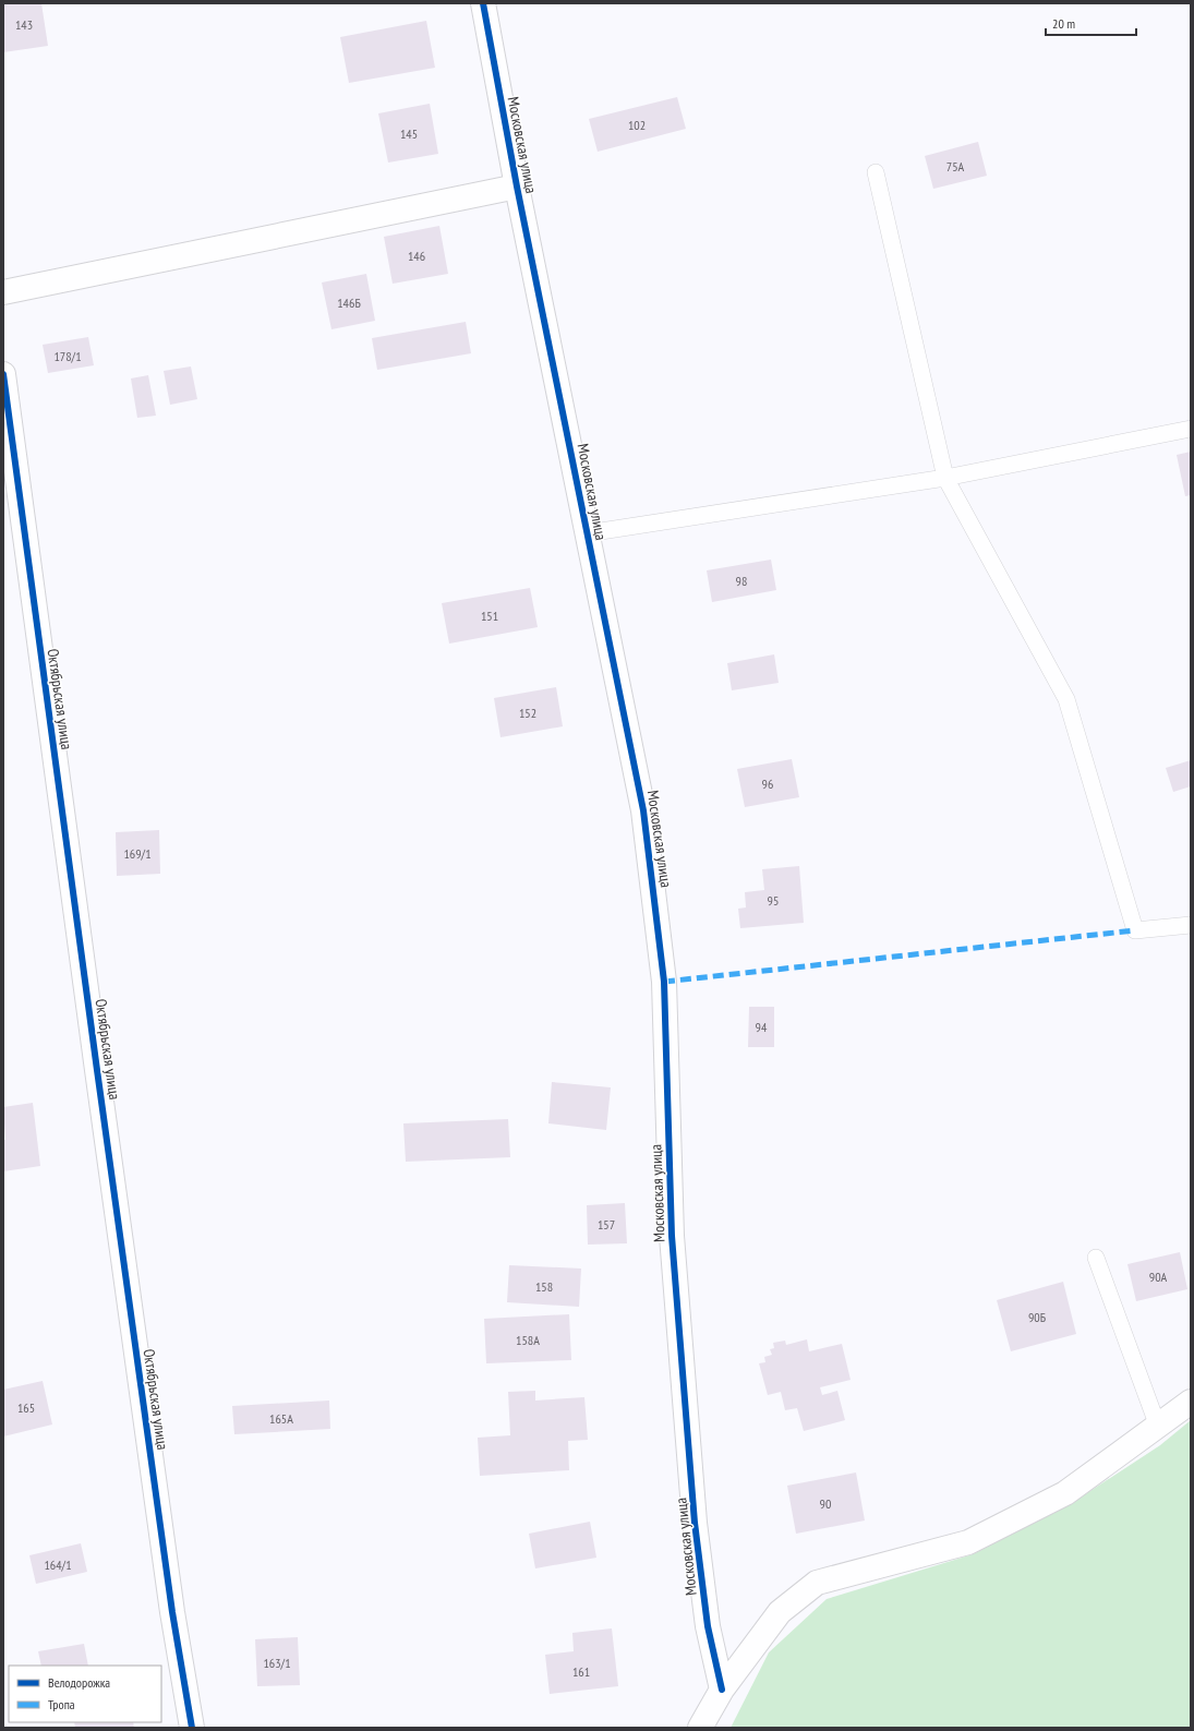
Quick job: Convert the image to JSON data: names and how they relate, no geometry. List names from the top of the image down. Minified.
{"streets":{"street":["Московская улица","Октябрьская улица"]},"house_numbers":["143","102","145","75А","146","146Б","178/1","98","151","152","96","169/1","95","94","157","90А","158","90Б","158А","165","165А","90","164/1","163/1","161"],"legend":["Велодорожка","Тропа"],"scale_bar":"20 m"}
